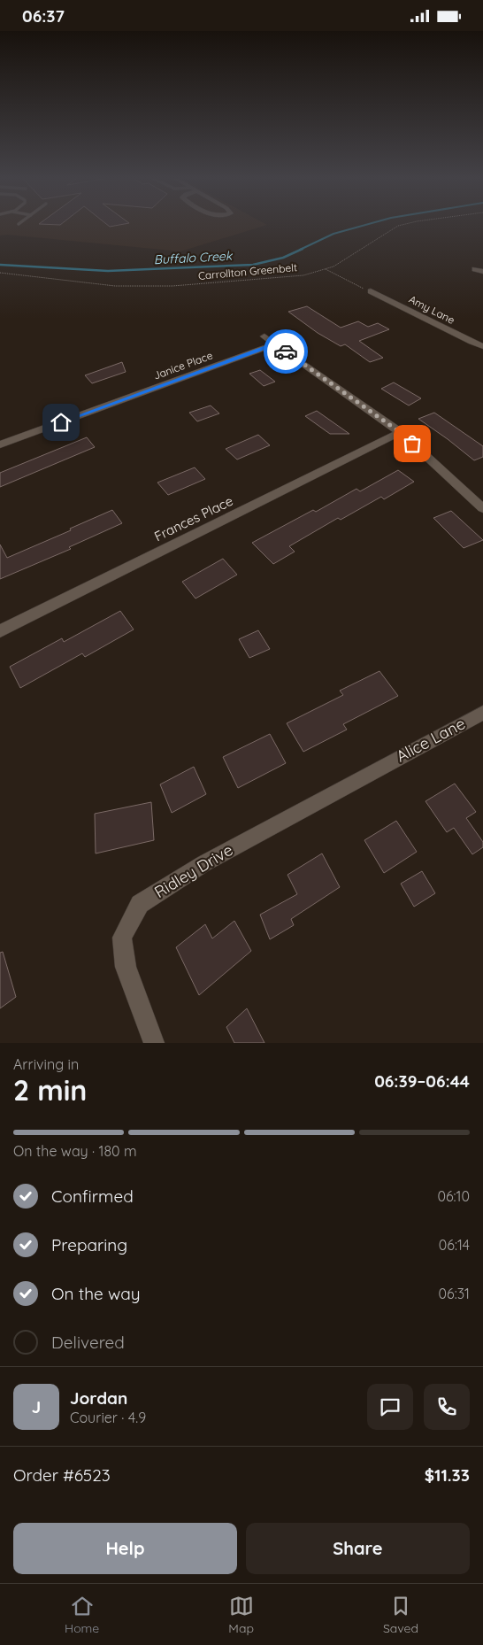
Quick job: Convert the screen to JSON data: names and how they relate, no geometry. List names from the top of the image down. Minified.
{"streets":{"street":["Amy Lane","Janice Place","Frances Place","Alice Lane","Ridley Drive"],"path":["Carrollton Greenbelt"]},"crossings":[["Alice Lane","Ridley Drive"]],"water":["Buffalo Creek"],"page":{"status":"06:37","heading":["2 min","Arriving in","06:39–06:44"],"panel":["Jordan","Courier · 4.9","Order #6523","$11.33"],"bar":"On the way · 180 m","list":[["Confirmed","06:10"],["Preparing","06:14"],["On the way","06:31"],"Delivered"],"round":"J","buttons":["Help","Share"],"tabs":["Home","Map","Saved"]}}
